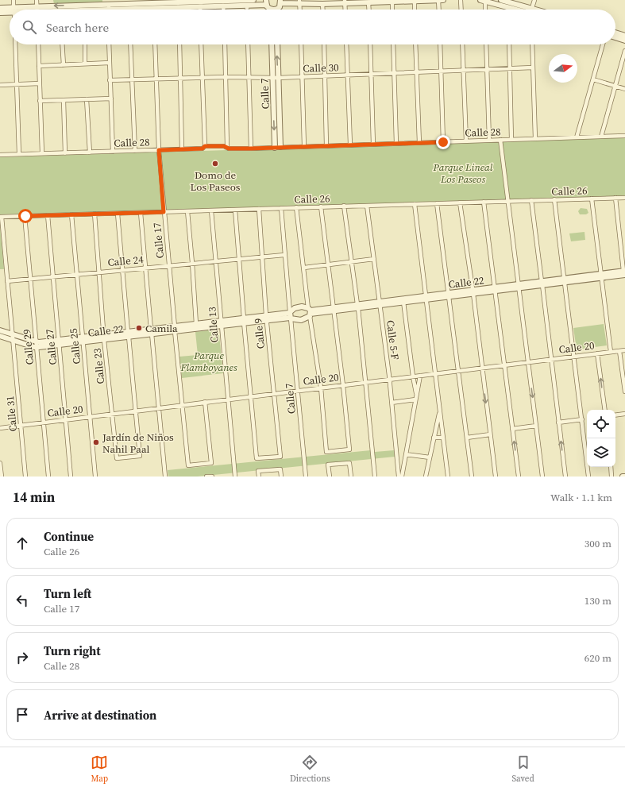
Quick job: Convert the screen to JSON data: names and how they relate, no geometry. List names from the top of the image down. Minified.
{"streets":{"street":["Calle 30","Calle 7","Calle 28","Calle 26","Calle 17","Calle 24","Calle 22","Calle 13","Calle 9","Calle 5-F","Calle 25","Calle 29","Calle 27","Calle 20","Calle 23","Calle 31"]},"crossings":[["Calle 30","Calle 7"],["Calle 30","Calle 17"],["Calle 7","Calle 28"],["Calle 7","Calle 26"],["Calle 7","Calle 24"],["Calle 7","Calle 22"],["Calle 7","Calle 20"],["Calle 28","Calle 17"],["Calle 26","Calle 17"],["Calle 26","Calle 13"],["Calle 26","Calle 9"],["Calle 26","Calle 5-F"],["Calle 26","Calle 25"],["Calle 26","Calle 29"],["Calle 26","Calle 27"],["Calle 26","Calle 23"],["Calle 26","Calle 31"],["Calle 17","Calle 24"],["Calle 17","Calle 22"],["Calle 17","Calle 20"],["Calle 24","Calle 13"],["Calle 24","Calle 9"],["Calle 24","Calle 25"],["Calle 24","Calle 29"],["Calle 24","Calle 27"],["Calle 24","Calle 23"],["Calle 24","Calle 31"],["Calle 22","Calle 13"],["Calle 22","Calle 9"],["Calle 22","Calle 5-F"],["Calle 22","Calle 25"],["Calle 22","Calle 29"],["Calle 22","Calle 27"],["Calle 22","Calle 23"],["Calle 22","Calle 31"],["Calle 13","Calle 20"],["Calle 9","Calle 20"],["Calle 5-F","Calle 20"],["Calle 25","Calle 20"],["Calle 29","Calle 20"],["Calle 27","Calle 20"],["Calle 20","Calle 23"],["Calle 20","Calle 31"]],"parks":["Parque Lineal Los Paseos","Parque Flamboyanes"],"places":["Domo de Los Paseos","Camila","Jardín de Niños Nahil Paal"],"north":"right","page":{"search":"Search here","heading":["14 min","Walk · 1.1 km"],"list":[["Continue","Calle 26","300 m"],["Turn left","Calle 17","130 m"],["Turn right","Calle 28","620 m"],"Arrive at destination"],"nav":["Map","Directions","Saved"]}}
